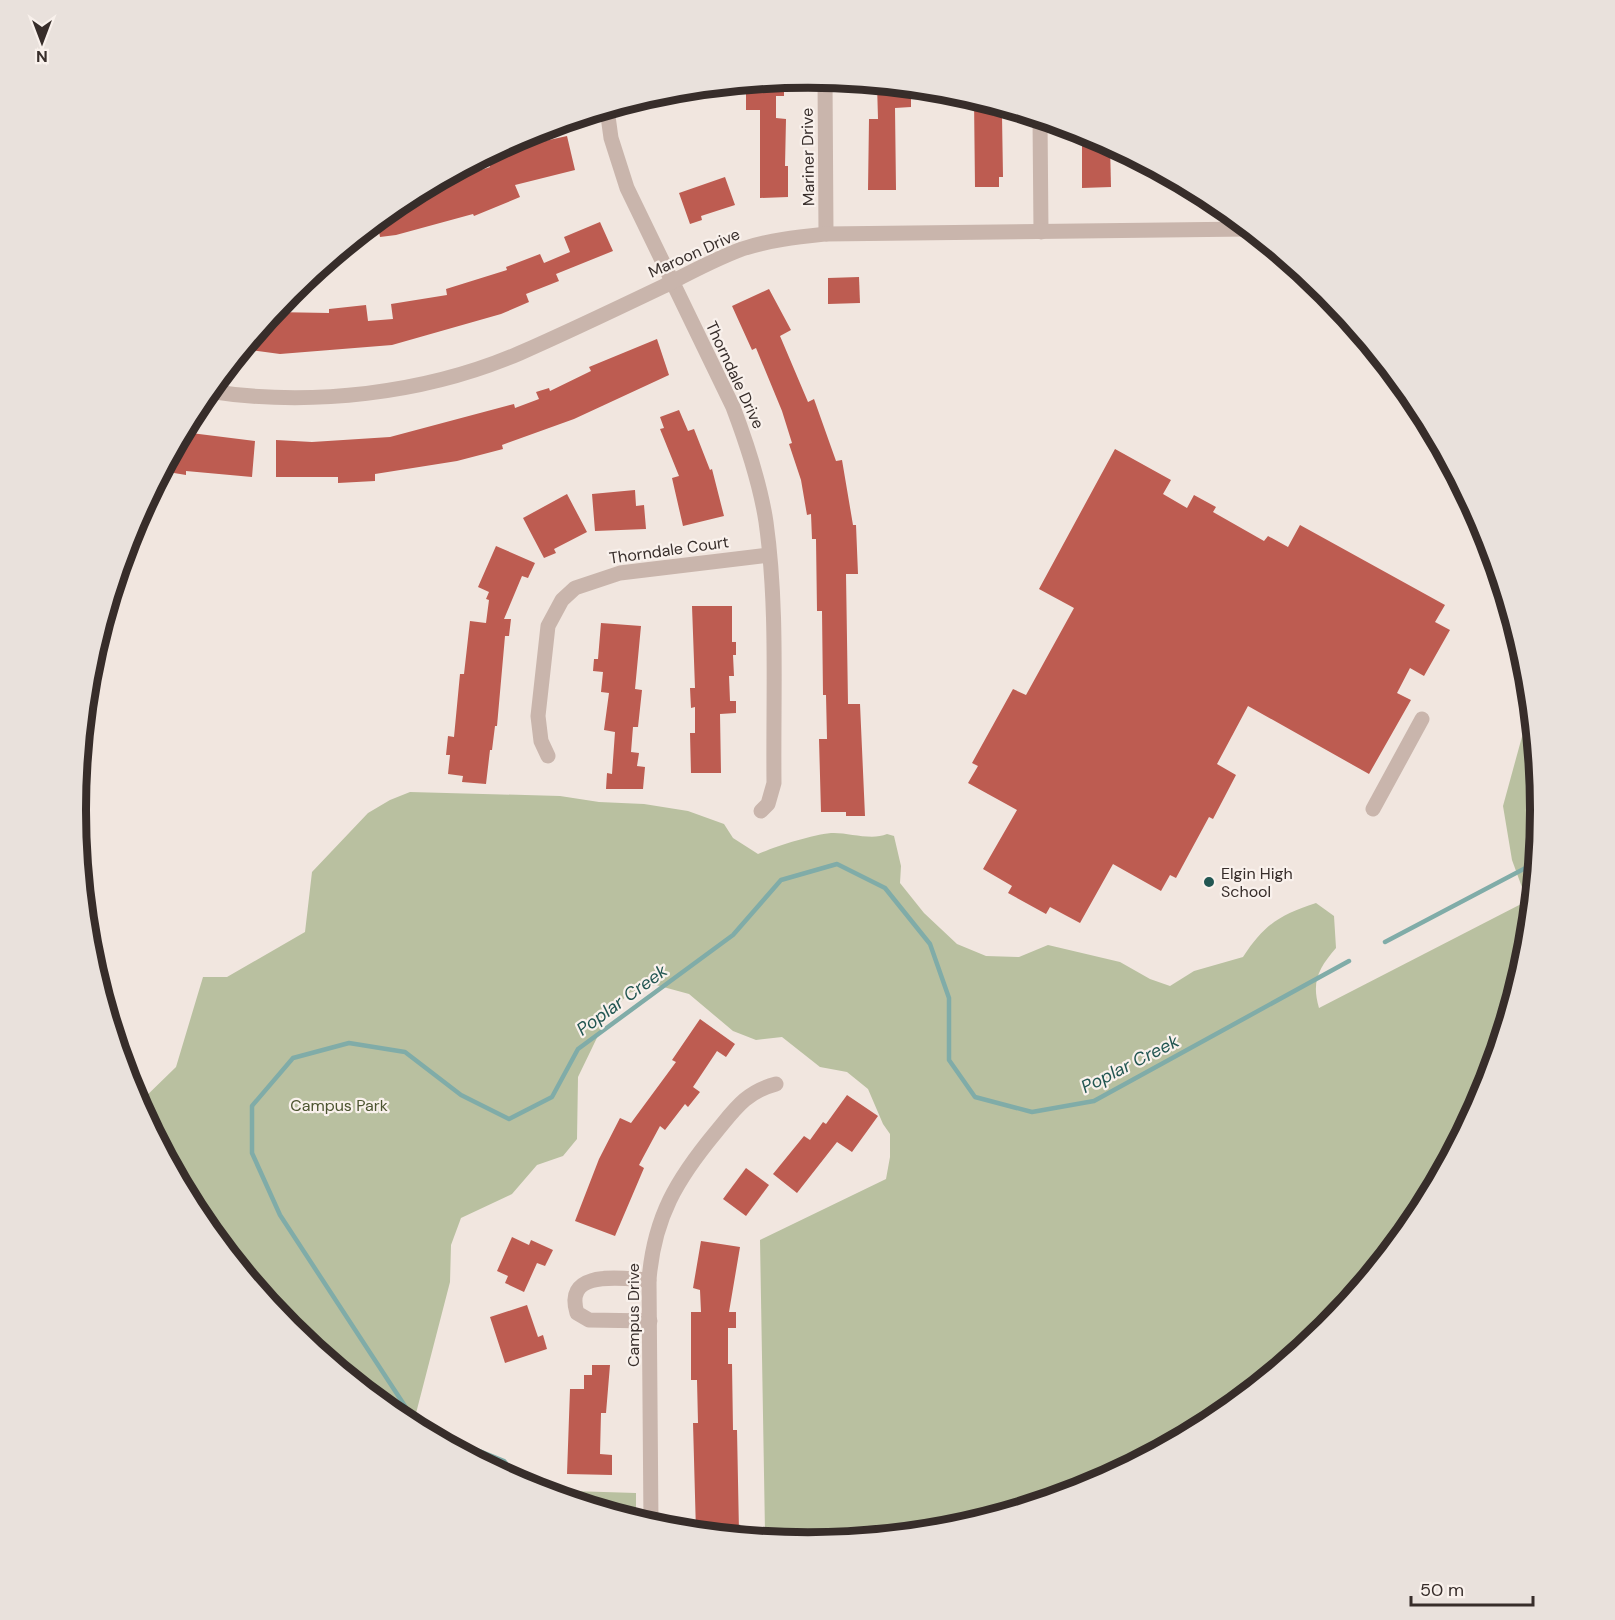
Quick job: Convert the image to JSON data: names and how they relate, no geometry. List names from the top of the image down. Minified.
{"streets":{"street":["Mariner Drive","Maroon Drive","Thorndale Drive","Thorndale Court","Campus Drive"]},"crossings":[["Mariner Drive","Maroon Drive"],["Maroon Drive","Thorndale Drive"],["Thorndale Drive","Thorndale Court"]],"water":["Poplar Creek"],"parks":["Campus Park"],"places":["Elgin High School"],"scale_bar":"50 m","north":"bottom"}
